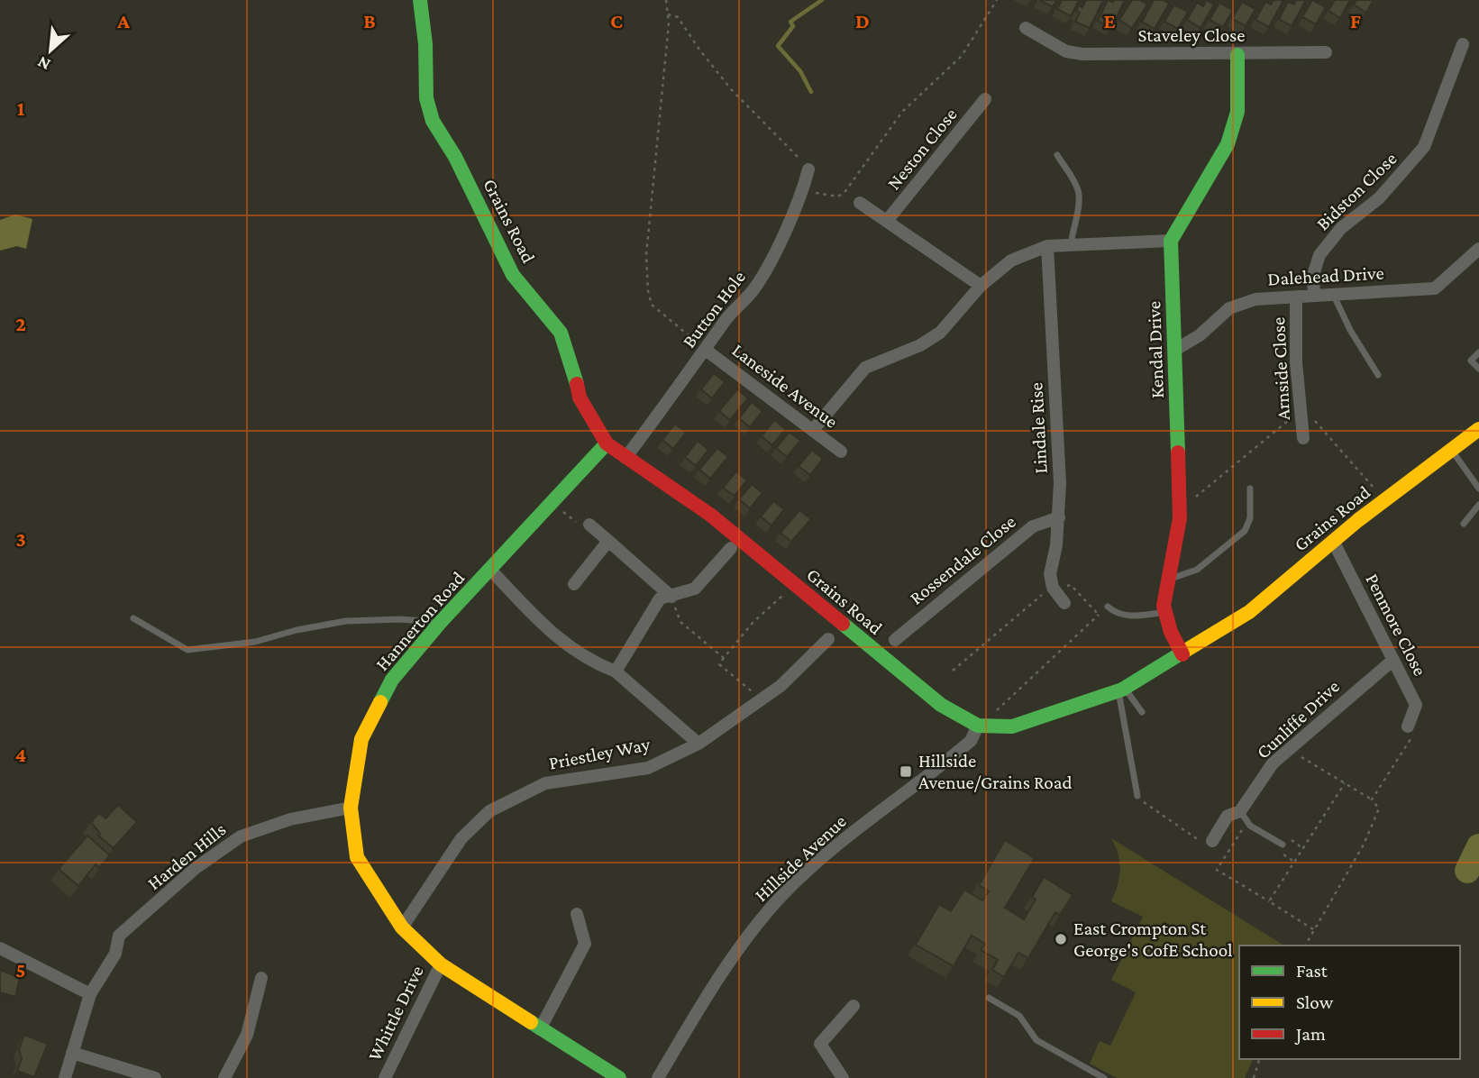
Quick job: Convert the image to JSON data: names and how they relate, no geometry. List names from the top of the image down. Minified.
{"streets":{"street":["Staveley Close","Neston Close","Bidston Close","Grains Road","Dalehead Drive","Button Hole","Kendal Drive","Arnside Close","Laneside Avenue","Lindale Rise","Rossendale Close","Hannerton Road","Penmore Close","Cunliffe Drive","Priestley Way","Harden Hills","Hillside Avenue","Whittle Drive"]},"crossings":[["Bidston Close","Dalehead Drive"],["Grains Road","Button Hole"],["Grains Road","Kendal Drive"],["Grains Road","Hannerton Road"],["Grains Road","Penmore Close"],["Grains Road","Hillside Avenue"],["Dalehead Drive","Kendal Drive"],["Dalehead Drive","Arnside Close"],["Button Hole","Laneside Avenue"],["Lindale Rise","Rossendale Close"],["Hannerton Road","Priestley Way"],["Hannerton Road","Harden Hills"],["Hannerton Road","Whittle Drive"],["Penmore Close","Cunliffe Drive"]],"places":{"transit":["Hillside Avenue/Grains Road"],"other":["East Crompton St George's CofE School"]},"legend":["Fast","Slow","Jam"],"north":"bottom left","grid":{"columns":["A","B","C","D","E","F"],"rows":["1","2","3","4","5"]}}
